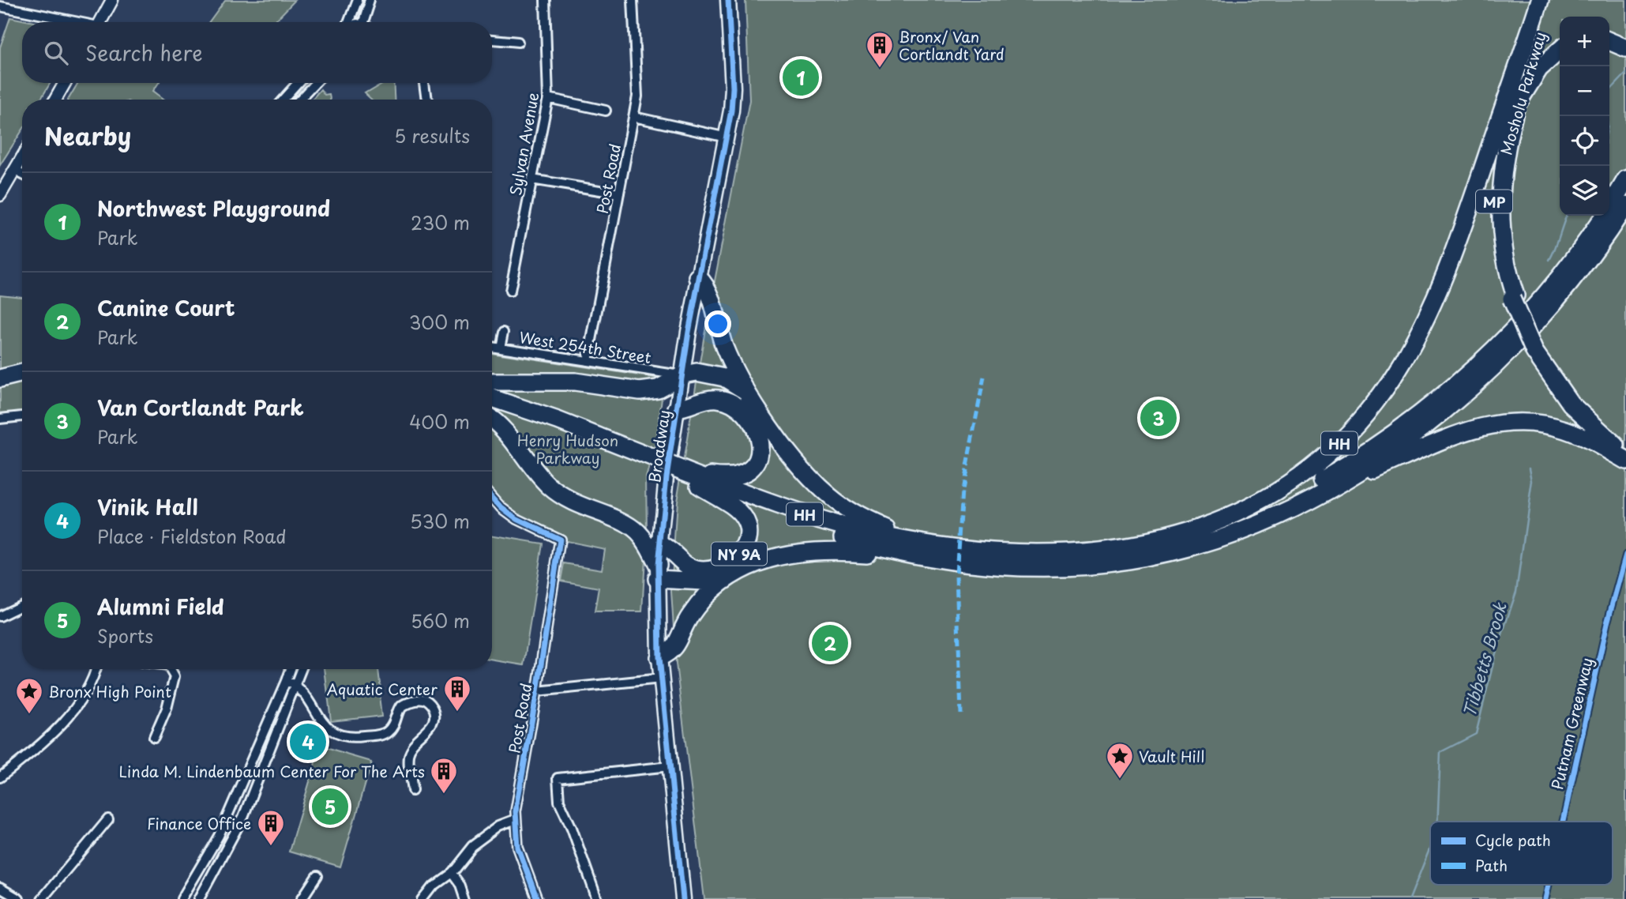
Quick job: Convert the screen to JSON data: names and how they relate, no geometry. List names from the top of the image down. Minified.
{"streets":{"highway":["Mosholu Parkway","MP","HH","NY 9A"],"main road":["Broadway"],"street":["Sylvan Avenue","Post Road","West 254th Street"],"cycle path":["Putnam Greenway"]},"crossings":[["Mosholu Parkway","HH"],["Post Road","West 254th Street"],["West 254th Street","Broadway"],["HH","NY 9A"],["Broadway","NY 9A"]],"water":["Tibbetts Brook"],"parks":["Henry Hudson Parkway"],"places":{"building":["Bronx/ Van Cortlandt Yard","Aquatic Center","Linda M. Lindenbaum Center For The Arts","Finance Office"],"place":["Bronx High Point","Vault Hill"]},"legend":["Cycle path","Path"],"page":{"map_buttons":["+","−"],"search":"Search here","pins":["1","3","2","4","5"],"heading":["Nearby","5 results"],"list":[{"mark":"1","name":"Northwest Playground","note":"Park","value":"230 m"},{"mark":"2","name":"Canine Court","note":"Park","value":"300 m"},{"mark":"3","name":"Van Cortlandt Park","note":"Park","value":"400 m"},{"mark":"4","name":"Vinik Hall","note":"Place · Fieldston Road","value":"530 m"},{"mark":"5","name":"Alumni Field","note":"Sports","value":"560 m"}]}}
